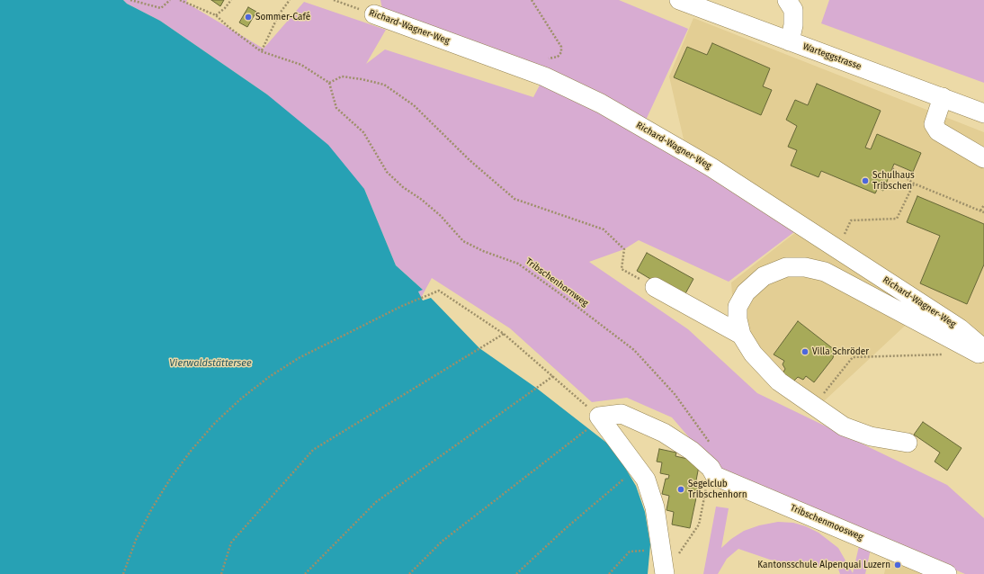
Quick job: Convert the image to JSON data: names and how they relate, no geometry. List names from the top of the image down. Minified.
{"streets":{"street":["Richard-Wagner-Weg","Warteggstrasse","Tribschenmoosweg"],"path":["Tribschenhornweg"]},"water":["Vierwaldstättersee"],"places":["Sommer-Café","Schulhaus Tribschen","Villa Schröder","Segelclub Tribschenhorn","Kantonsschule Alpenquai Luzern"]}
